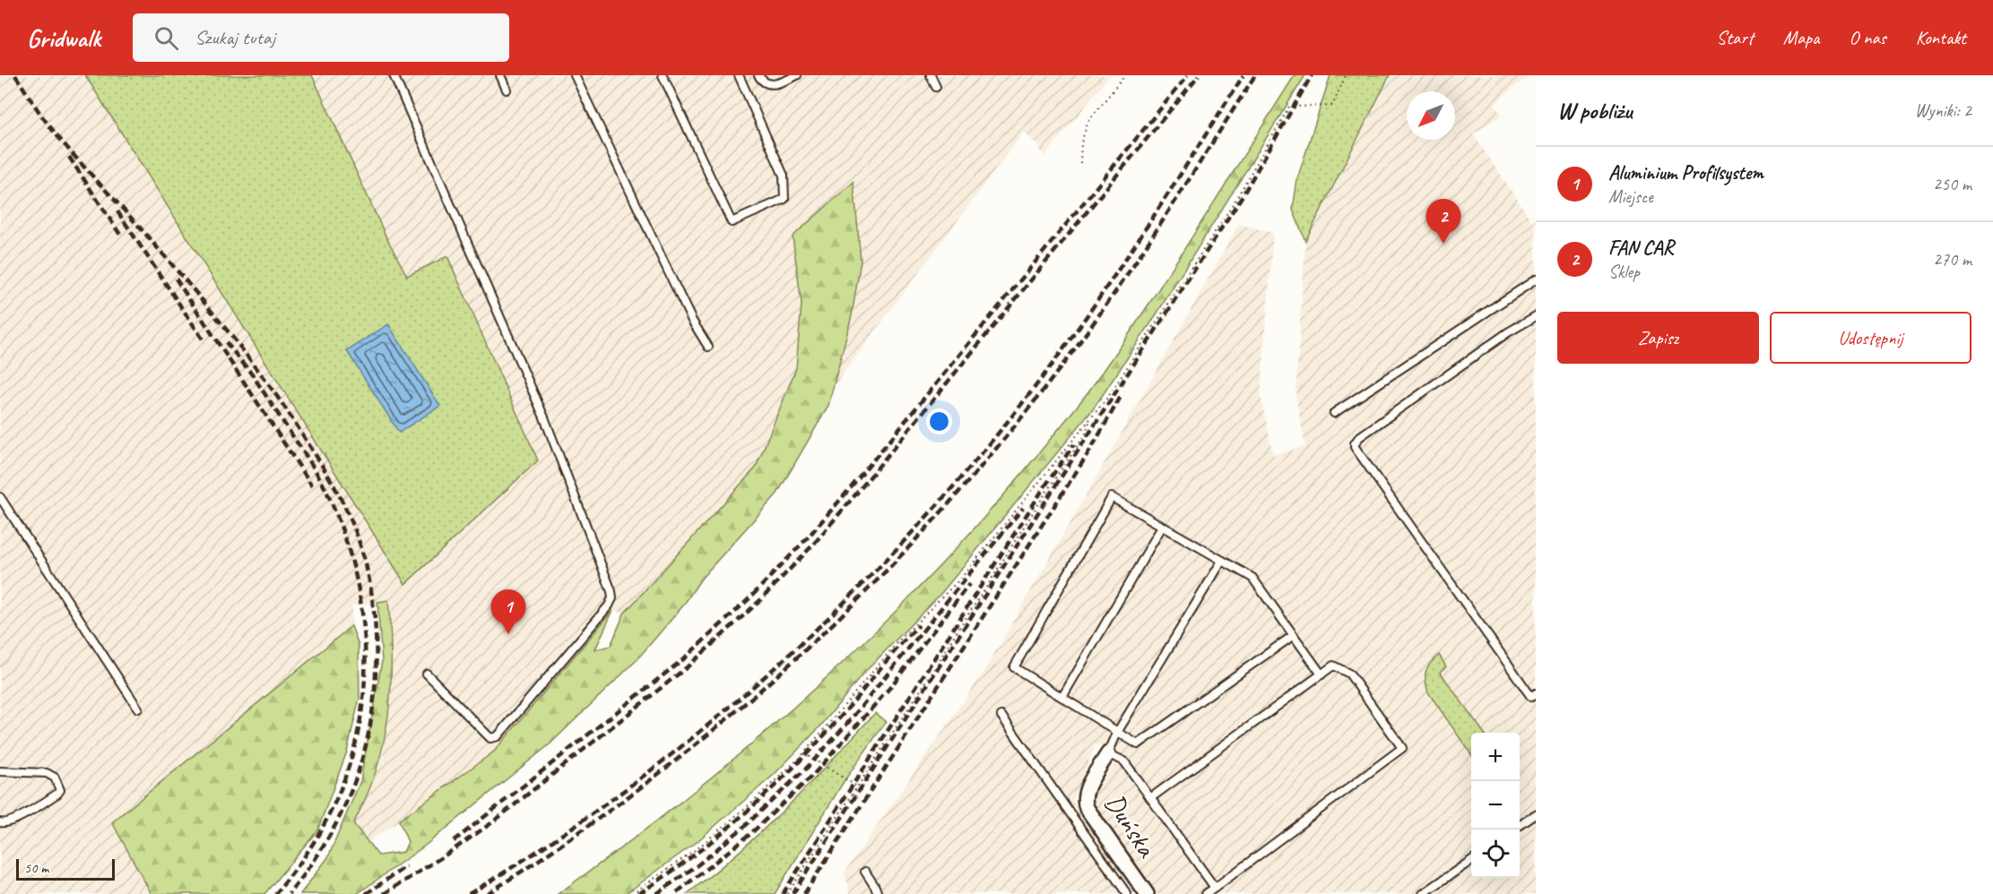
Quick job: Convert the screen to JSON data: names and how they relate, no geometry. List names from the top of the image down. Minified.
{"streets":{"street":["Duńska"]},"scale_bar":"50 m","north":"bottom left","page":{"header":"Gridwalk","search":"Szukaj tutaj","nav":["Start","Mapa","O nas","Kontakt"],"heading":["W pobliżu","Wyniki: 2"],"list":[{"mark":"1","name":"Aluminium Profilsystem","note":"Miejsce","value":"250 m"},{"mark":"2","name":"FAN CAR","note":"Sklep","value":"270 m"}],"pins":["2","1"],"buttons":["Zapisz","Udostępnij"],"map_buttons":["+","−"],"scale":"50 m"}}
